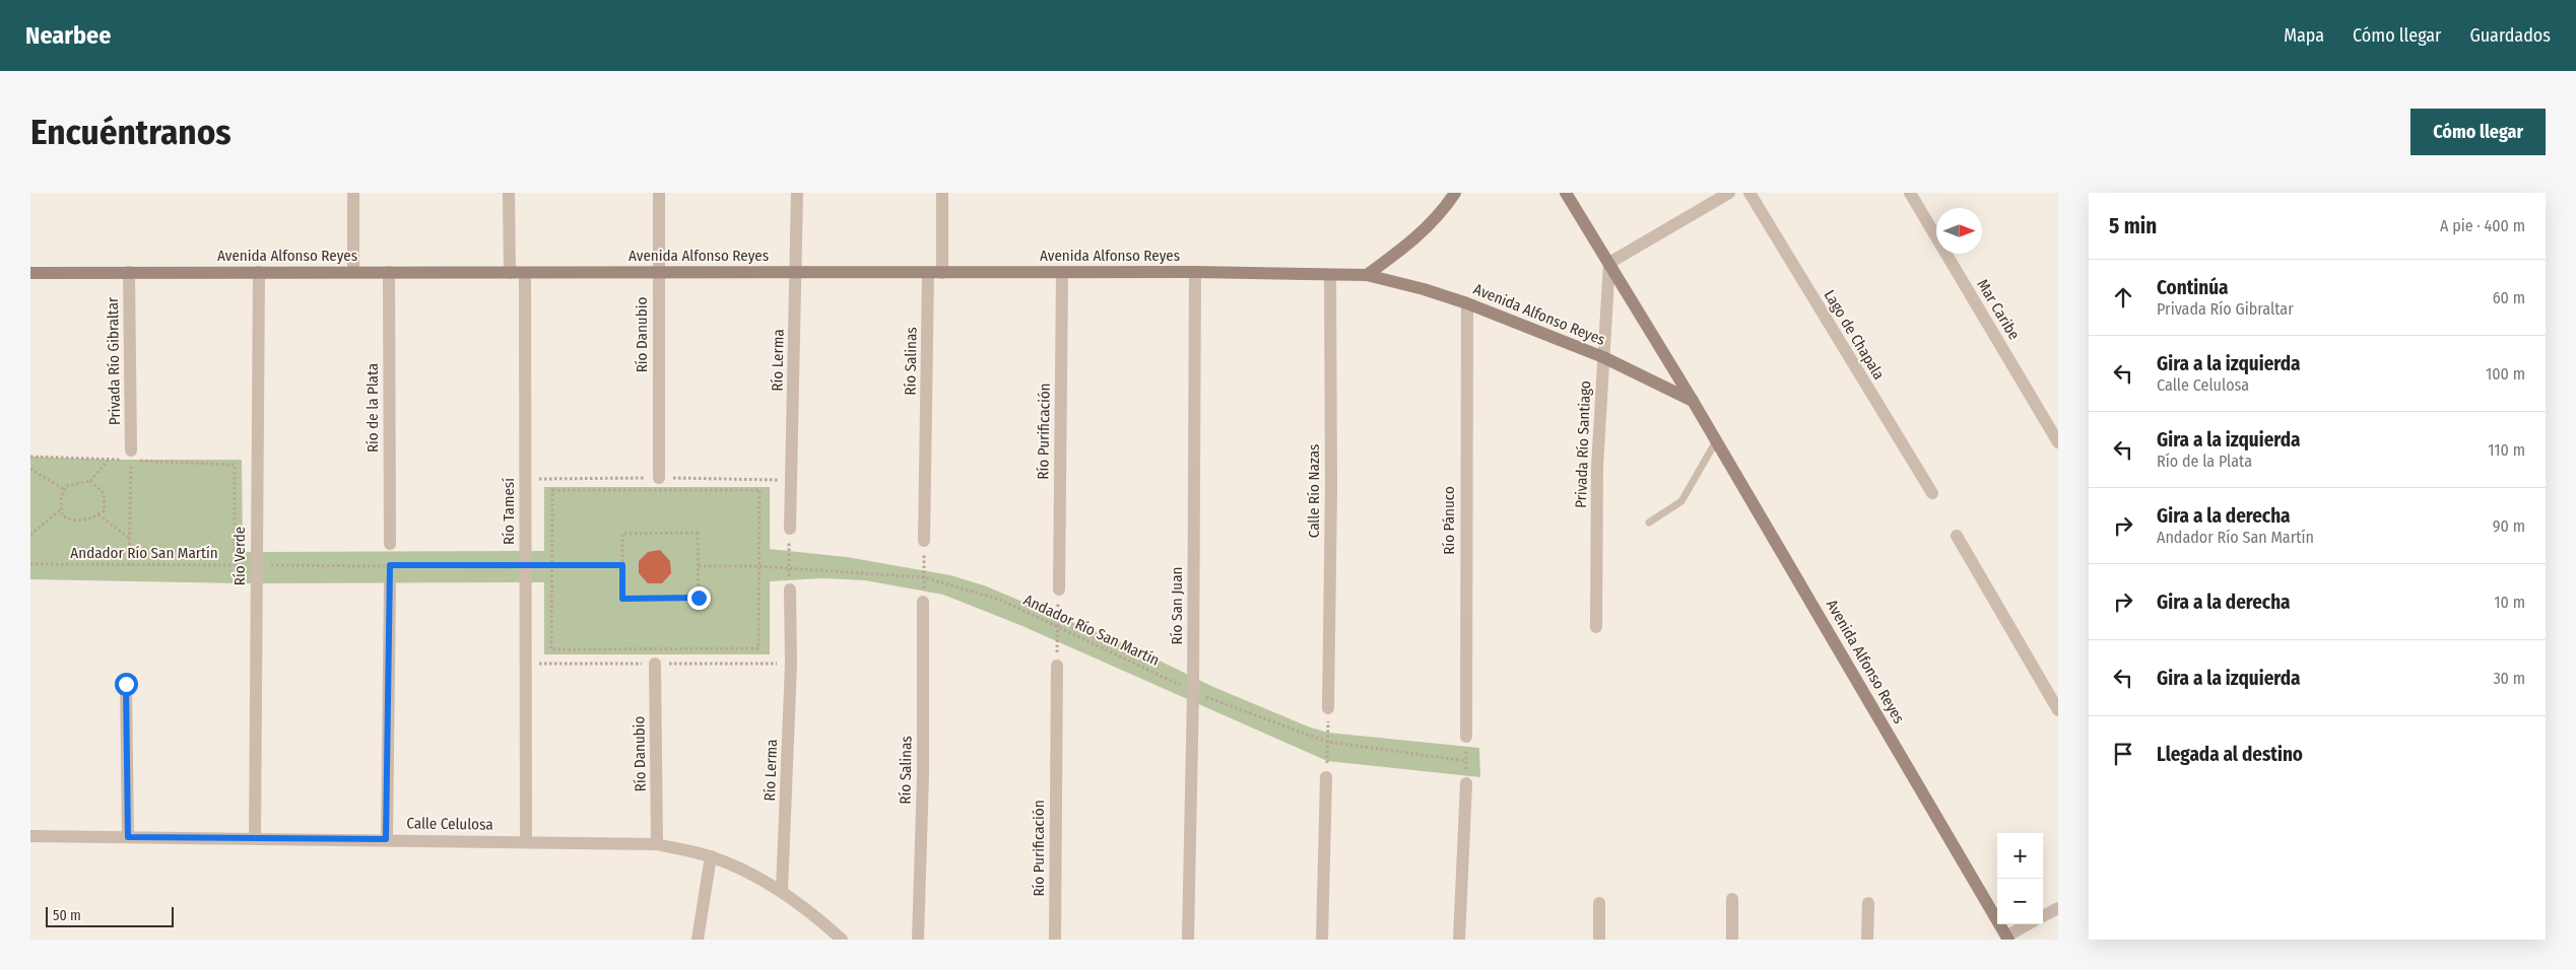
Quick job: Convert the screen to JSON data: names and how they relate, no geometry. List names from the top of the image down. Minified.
{"streets":{"street":["Avenida Alfonso Reyes","Mar Caribe","Río Danubio","Lago de Chapala","Río Lerma","Privada Río Gibraltar","Río Salinas","Río de la Plata","Río Purificación","Privada Río Santiago","Calle Río Nazas","Río Tamesí","Río Pánuco","Río Verde","Río San Juan","Calle Celulosa"],"path":["Andador Río San Martín"]},"crossings":[["Avenida Alfonso Reyes","Río Danubio"],["Avenida Alfonso Reyes","Río Lerma"],["Avenida Alfonso Reyes","Privada Río Gibraltar"],["Avenida Alfonso Reyes","Río Salinas"],["Avenida Alfonso Reyes","Río de la Plata"],["Avenida Alfonso Reyes","Río Purificación"],["Avenida Alfonso Reyes","Privada Río Santiago"],["Avenida Alfonso Reyes","Calle Río Nazas"],["Avenida Alfonso Reyes","Río Tamesí"],["Avenida Alfonso Reyes","Río Pánuco"],["Avenida Alfonso Reyes","Río Verde"],["Avenida Alfonso Reyes","Río San Juan"],["Río Danubio","Calle Celulosa"],["Río Lerma","Calle Celulosa"],["Río Tamesí","Andador Río San Martín"],["Río Tamesí","Calle Celulosa"],["Andador Río San Martín","Río Verde"],["Andador Río San Martín","Río San Juan"],["Río Verde","Calle Celulosa"]],"scale_bar":"50 m","north":"right","page":{"header":"Nearbee","nav":["Mapa","Cómo llegar","Guardados"],"buttons":"Cómo llegar","title":"Encuéntranos","heading":["5 min","A pie · 400 m"],"list":[["Continúa","Privada Río Gibraltar","60 m"],["Gira a la izquierda","Calle Celulosa","100 m"],["Gira a la izquierda","Río de la Plata","110 m"],["Gira a la derecha","Andador Río San Martín","90 m"],["Gira a la derecha","10 m"],["Gira a la izquierda","30 m"],"Llegada al destino"],"map_buttons":["+","−"],"scale":"50 m"}}
